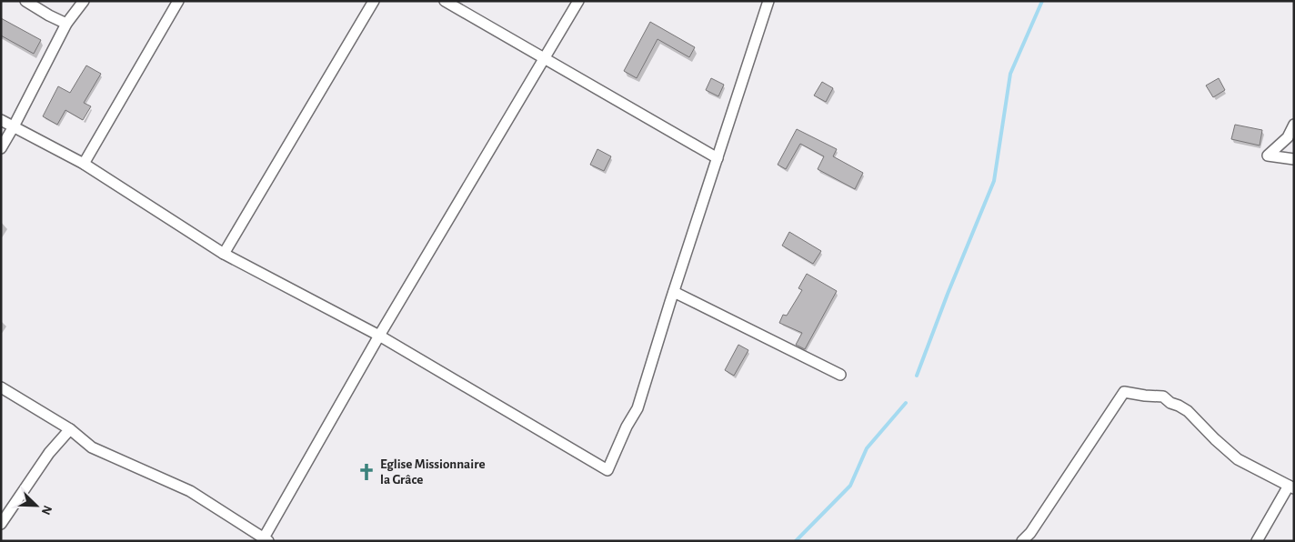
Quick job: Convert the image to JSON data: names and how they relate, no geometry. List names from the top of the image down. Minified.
{"places":{"church":["Eglise Missionnaire la Grâce"]},"north":"bottom right"}
